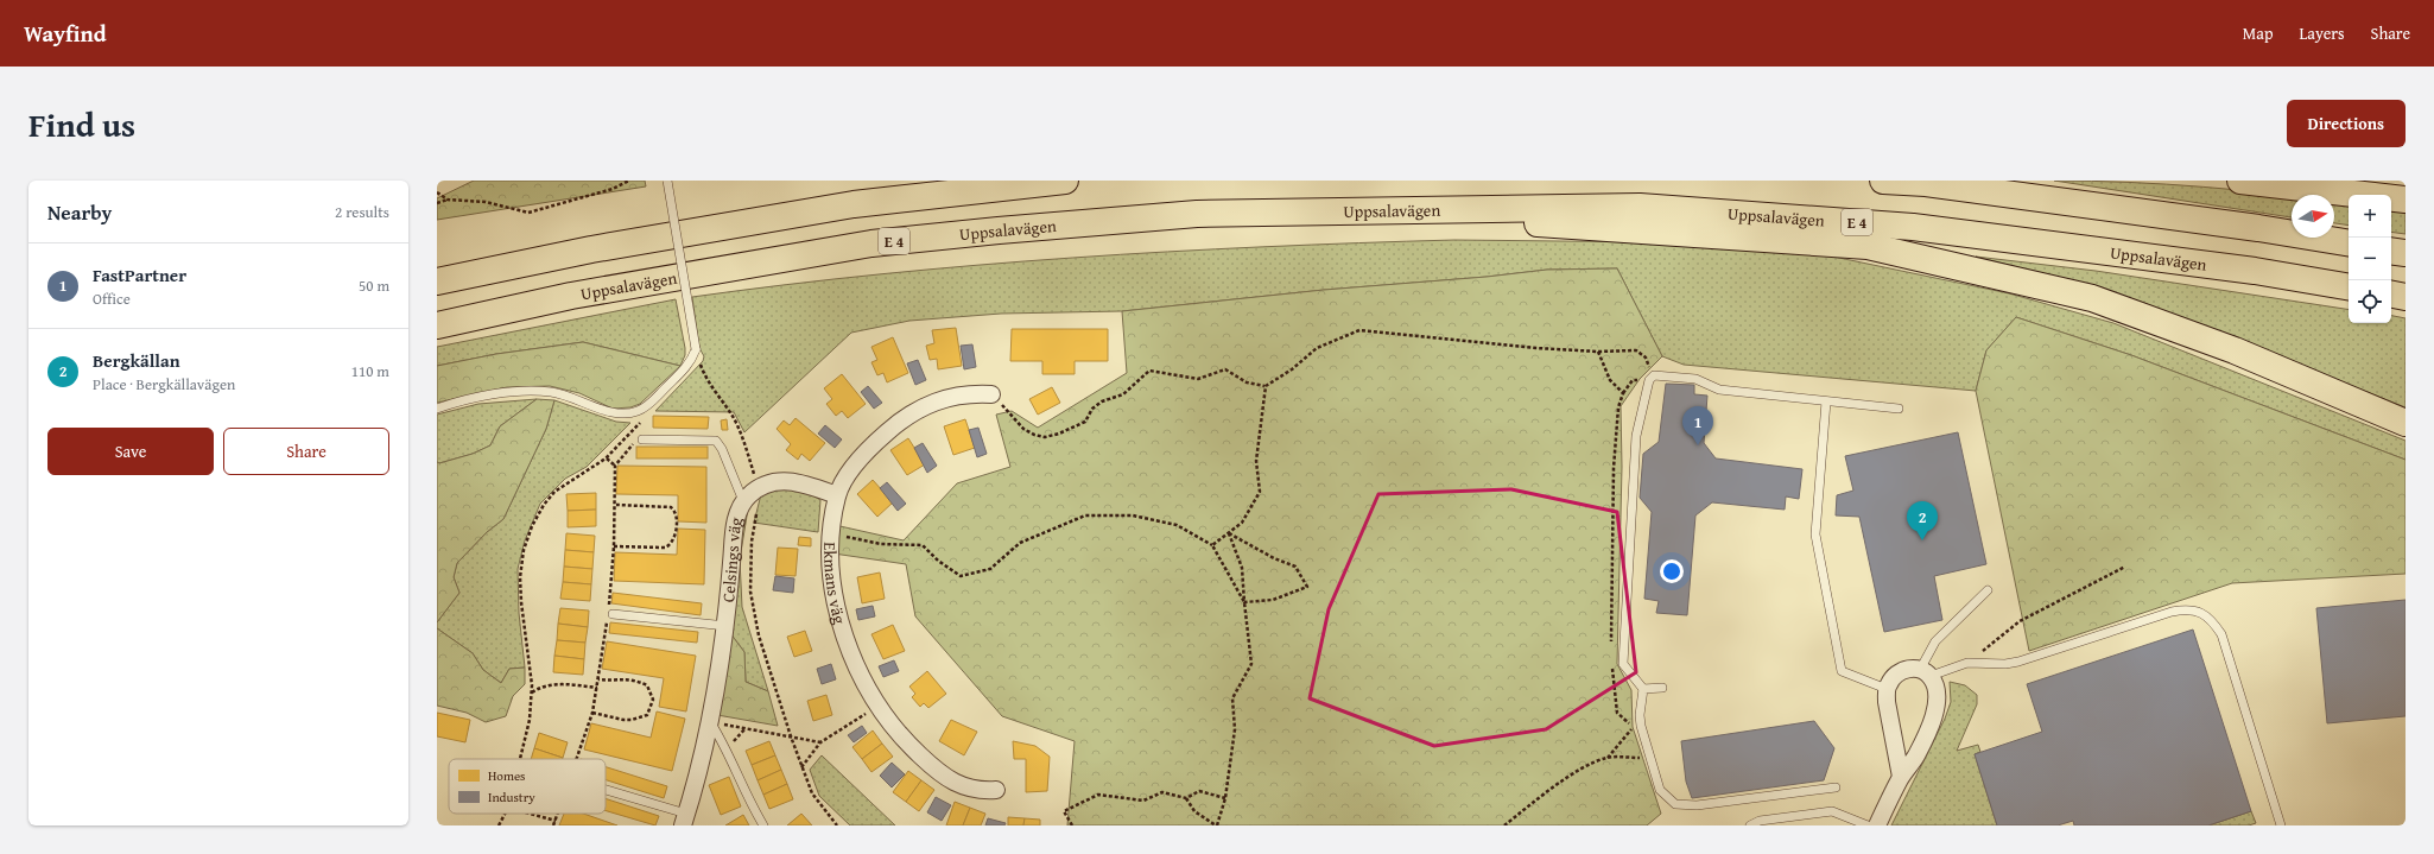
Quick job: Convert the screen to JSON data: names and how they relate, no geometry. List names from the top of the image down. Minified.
{"streets":{"highway":["Uppsalavägen","E 4"],"street":["Celsings väg","Ekmans väg"]},"crossings":[["Celsings väg","Ekmans väg"]],"legend":["Homes","Industry"],"north":"right","page":{"header":"Wayfind","nav":["Map","Layers","Share"],"title":"Find us","buttons":["Directions",["Save","Share"]],"heading":["Nearby","2 results"],"map_buttons":["+","−"],"list":[{"mark":"1","name":"FastPartner","note":"Office","value":"50 m"},{"mark":"2","name":"Bergkällan","note":"Place · Bergkällavägen","value":"110 m"}],"pins":["1","2"]}}
